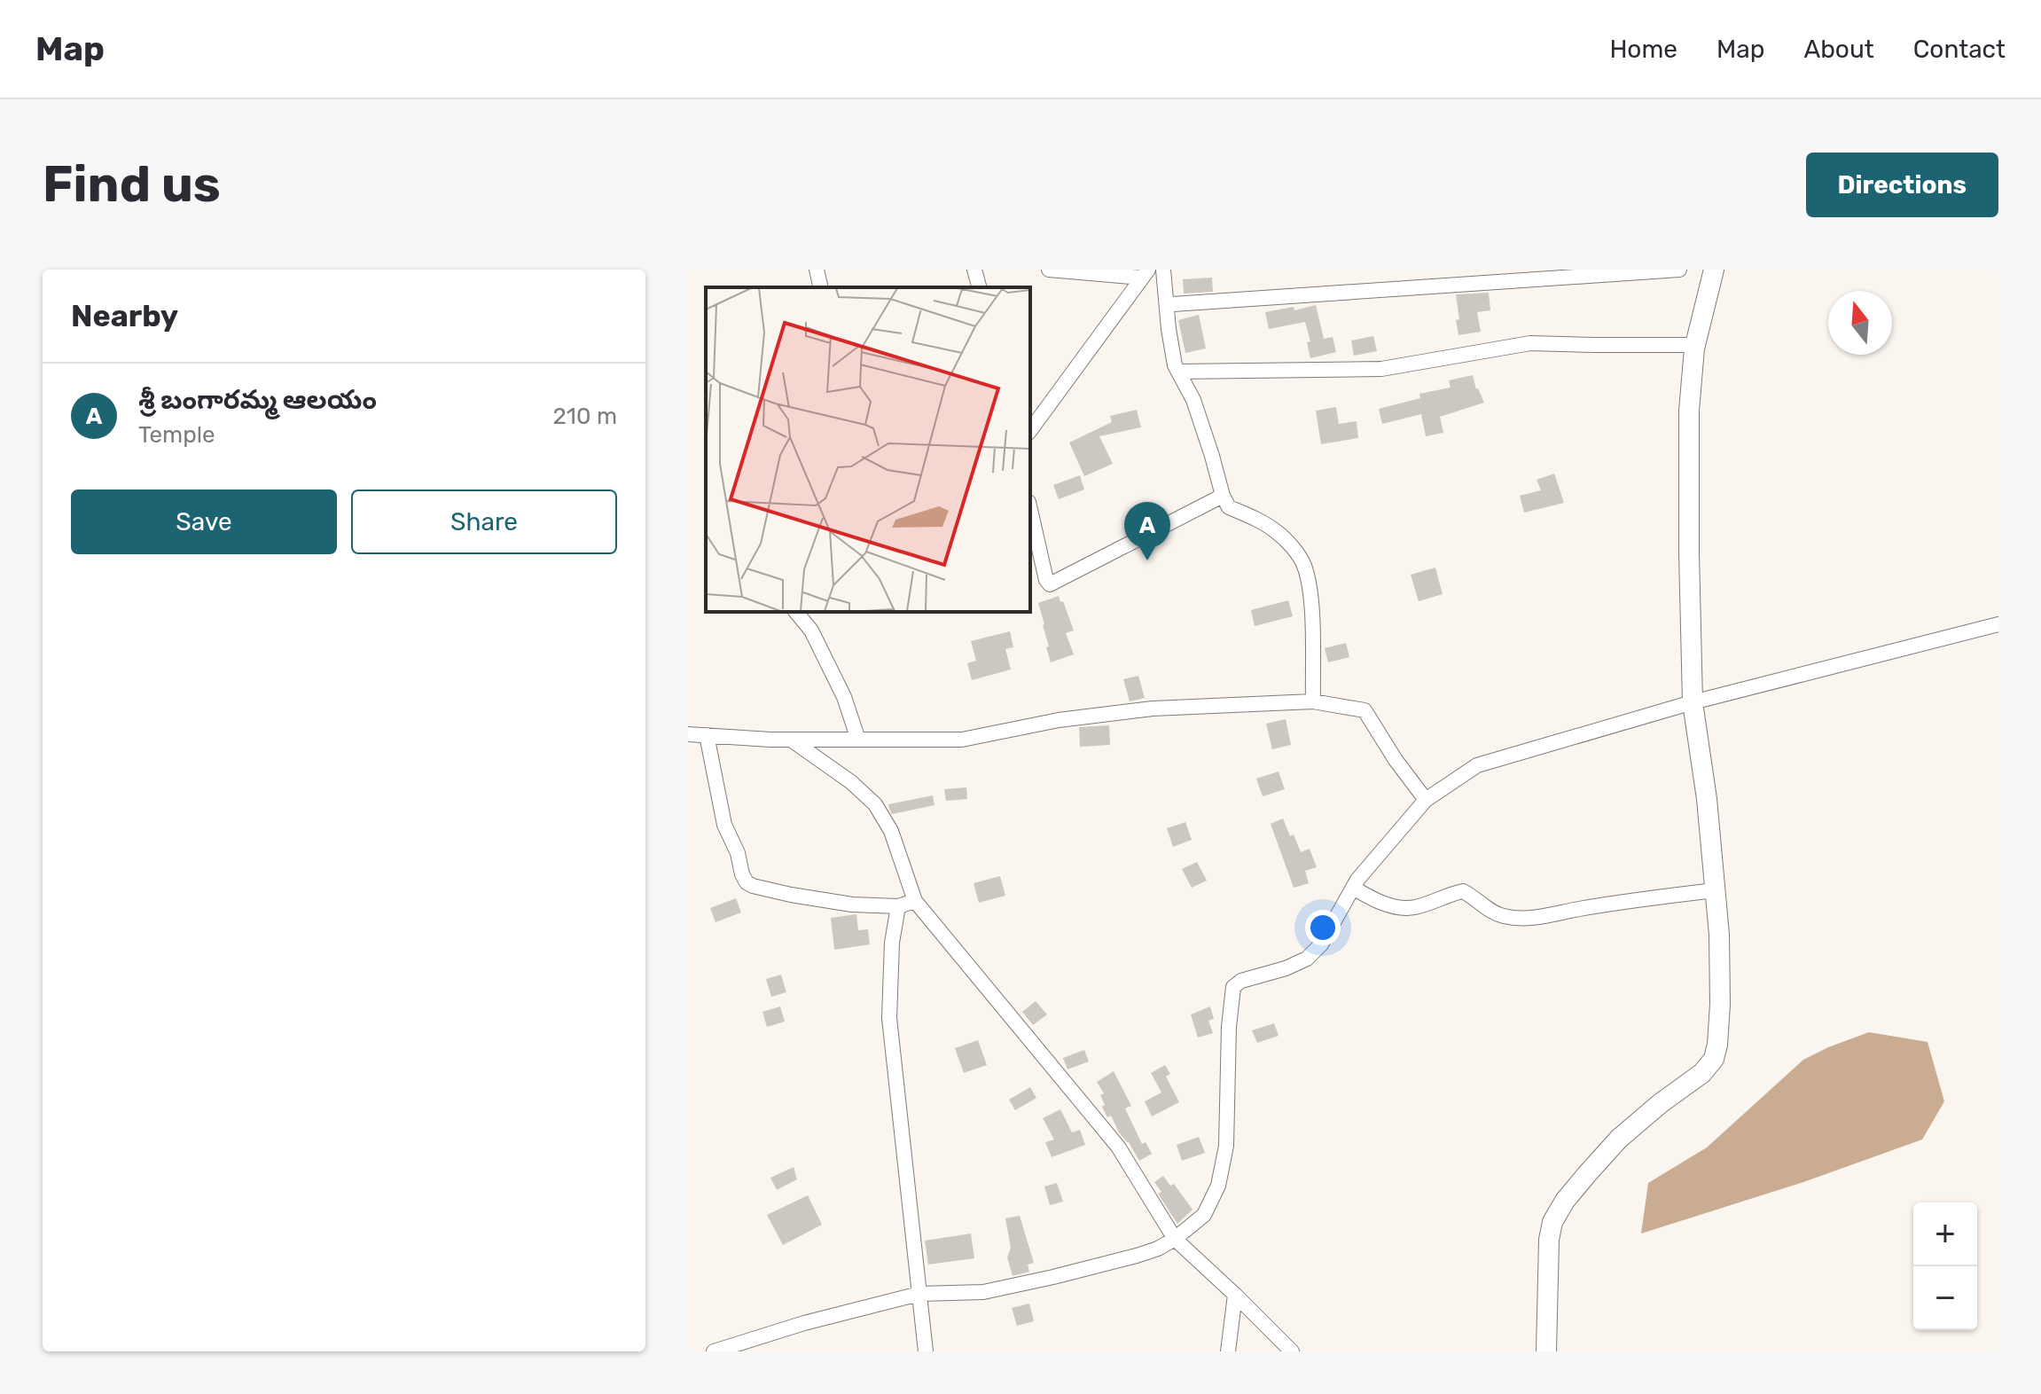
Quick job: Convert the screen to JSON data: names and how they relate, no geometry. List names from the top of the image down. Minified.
{"north":"top","page":{"header":"Map","nav":["Home","Map","About","Contact"],"buttons":["Directions",["Save","Share"]],"title":"Find us","heading":"Nearby","list":[{"mark":"A","name":"శ్రీ బంగారమ్మ ఆలయం","note":"Temple","value":"210 m"}],"pins":"A","map_buttons":["+","−"]}}
